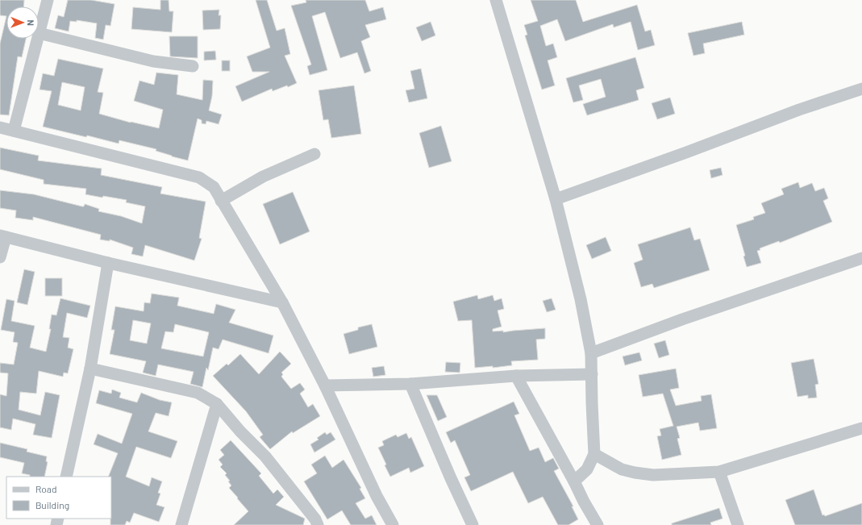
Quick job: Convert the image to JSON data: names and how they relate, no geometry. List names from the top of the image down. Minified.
{"legend":["Road","Building"],"north":"right"}
